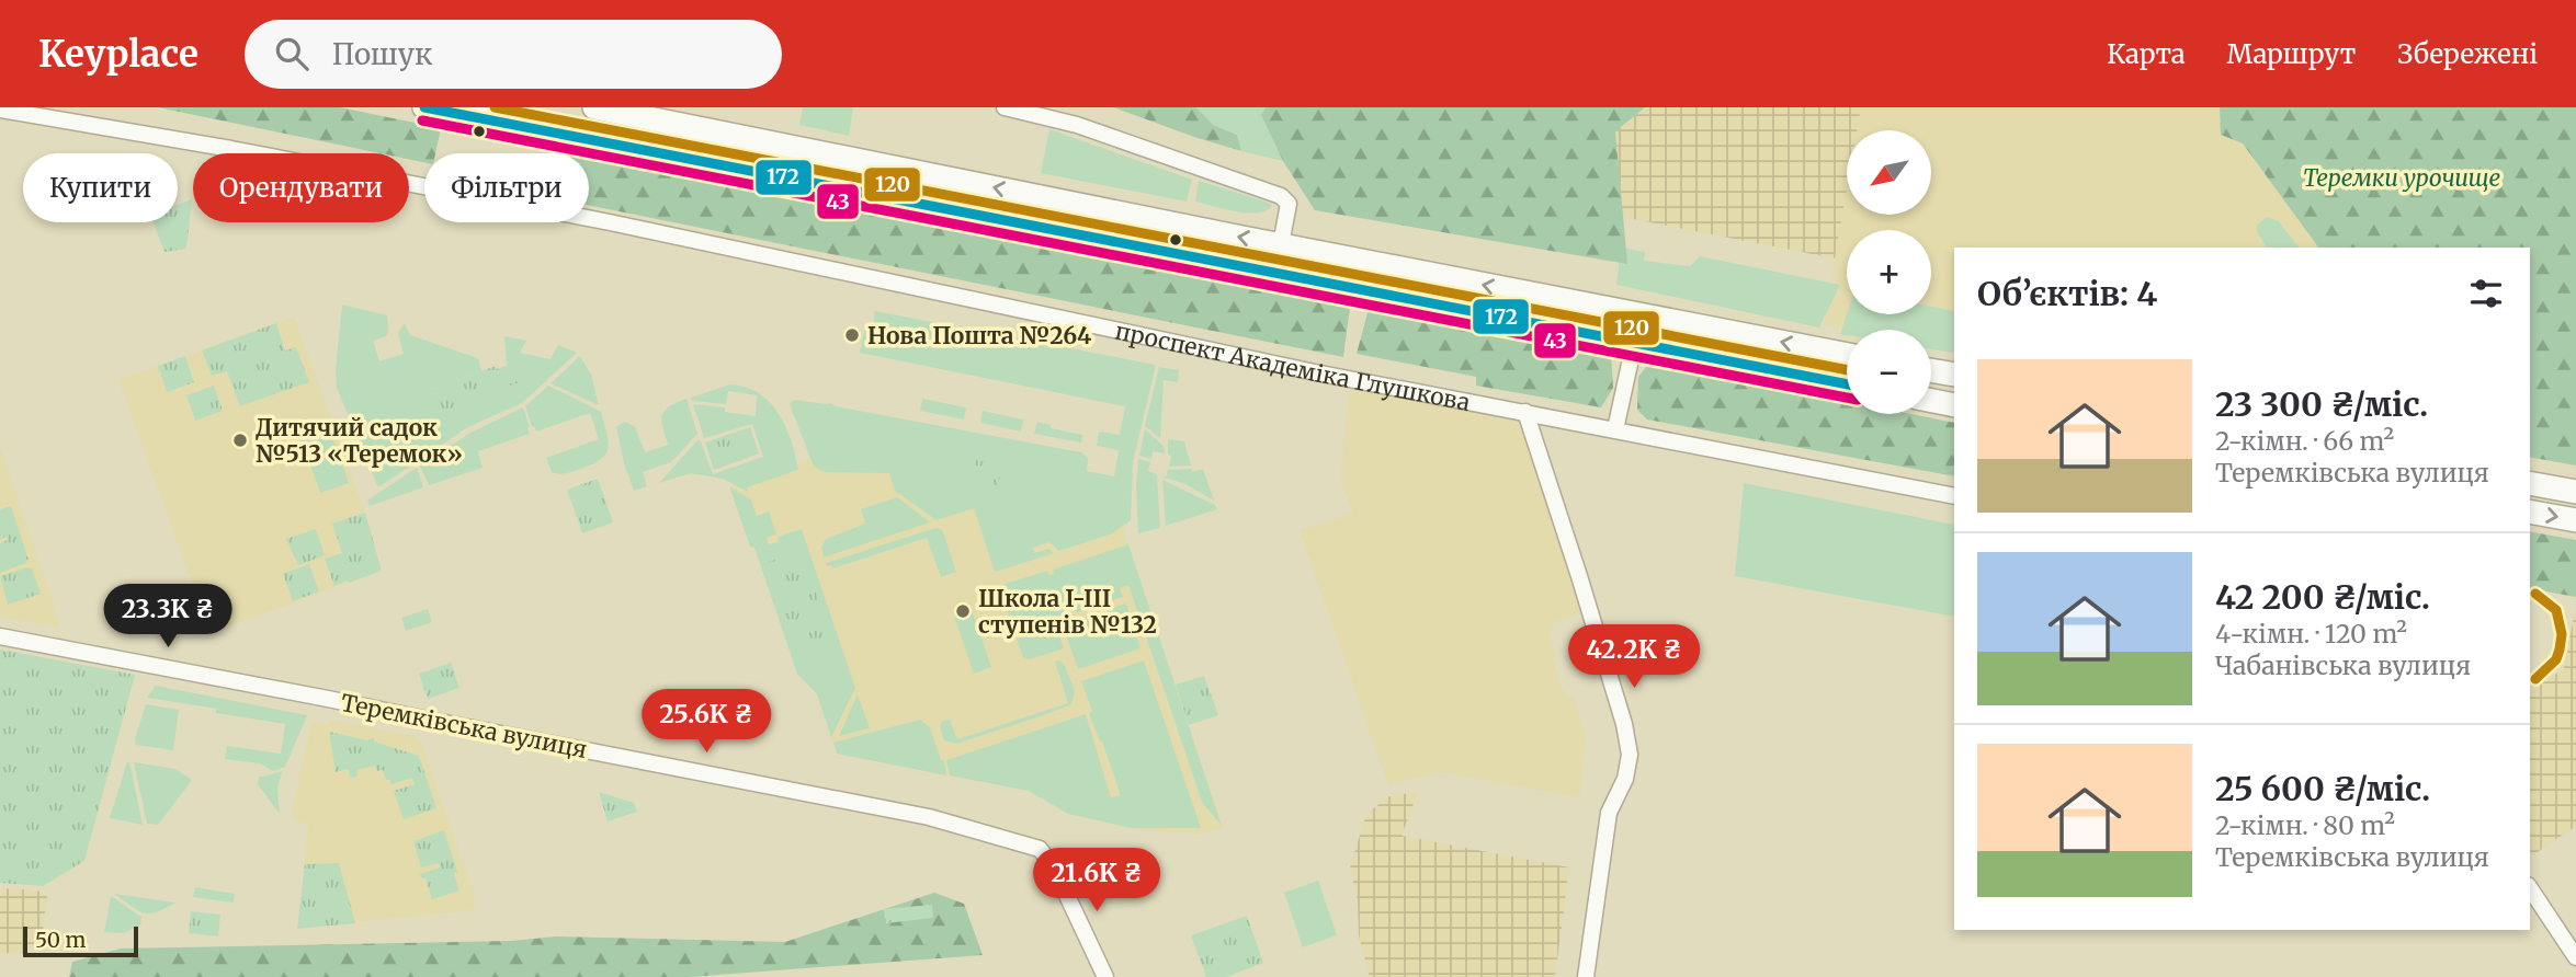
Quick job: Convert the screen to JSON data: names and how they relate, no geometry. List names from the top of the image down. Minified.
{"streets":{"street":["проспект Академіка Глушкова","Теремківська вулиця"]},"parks":["Теремки урочище"],"places":["Нова Пошта №264","Дитячий садок №513 «Теремок»","Школа І-ІІІ ступенів №132"],"lines":["transit line 172","transit line 120","transit line 43"],"scale_bar":"50 m","north":"bottom left","page":{"header":"Keyplace","search":"Пошук","nav":["Карта","Маршрут","Збережені"],"map_buttons":["+","−"],"chip":["Купити","Орендувати","Фільтри"],"heading":"Об’єктів: 4","list":[{"name":"23 300 ₴/міс.","note":"2-кімн. · 66 m² · Теремківська вулиця"},{"name":"42 200 ₴/міс.","note":"4-кімн. · 120 m² · Чабанівська вулиця"},{"name":"25 600 ₴/міс.","note":"2-кімн. · 80 m² · Теремківська вулиця"}],"price":["23.3K ₴","42.2K ₴","25.6K ₴","21.6K ₴"],"scale":"50 m"}}
